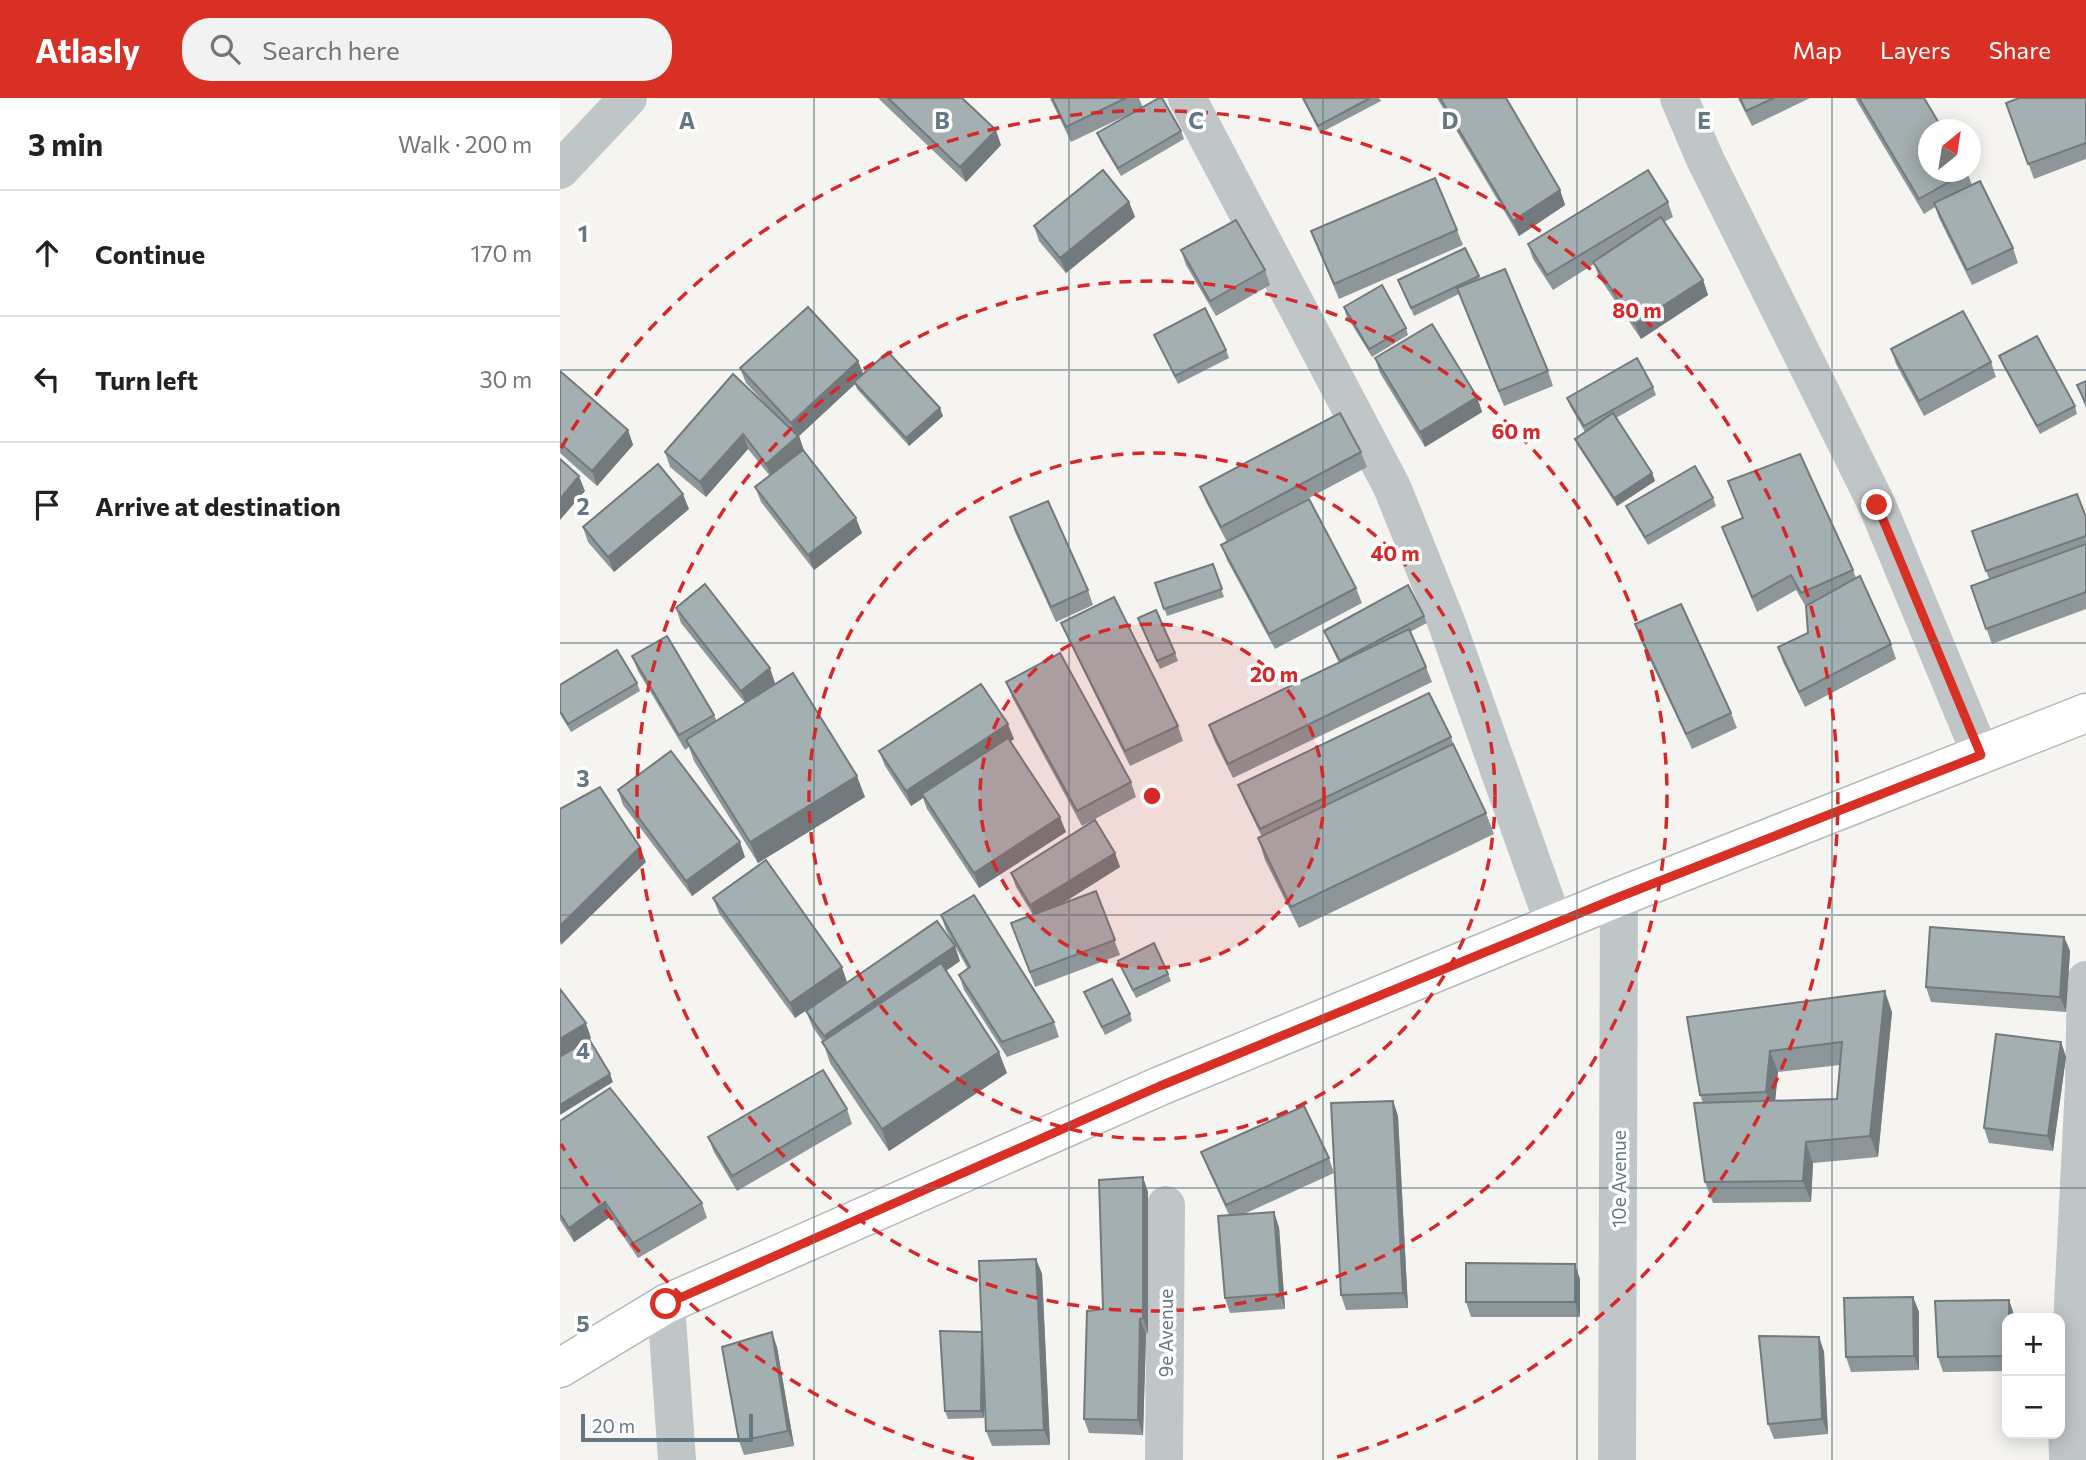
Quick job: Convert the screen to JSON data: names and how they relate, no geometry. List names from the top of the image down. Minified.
{"streets":{"street":["10e Avenue","9e Avenue"]},"scale_bar":"20 m","north":"top right","page":{"header":"Atlasly","search":"Search here","nav":["Map","Layers","Share"],"heading":["3 min","Walk · 200 m"],"list":[["Continue","170 m"],["Turn left","30 m"],"Arrive at destination"],"map_buttons":["+","−"],"scale":"20 m"},"grid":{"columns":["A","B","C","D","E"],"rows":["1","2","3","4","5"]},"rings":["80 m","60 m","40 m","20 m"]}
